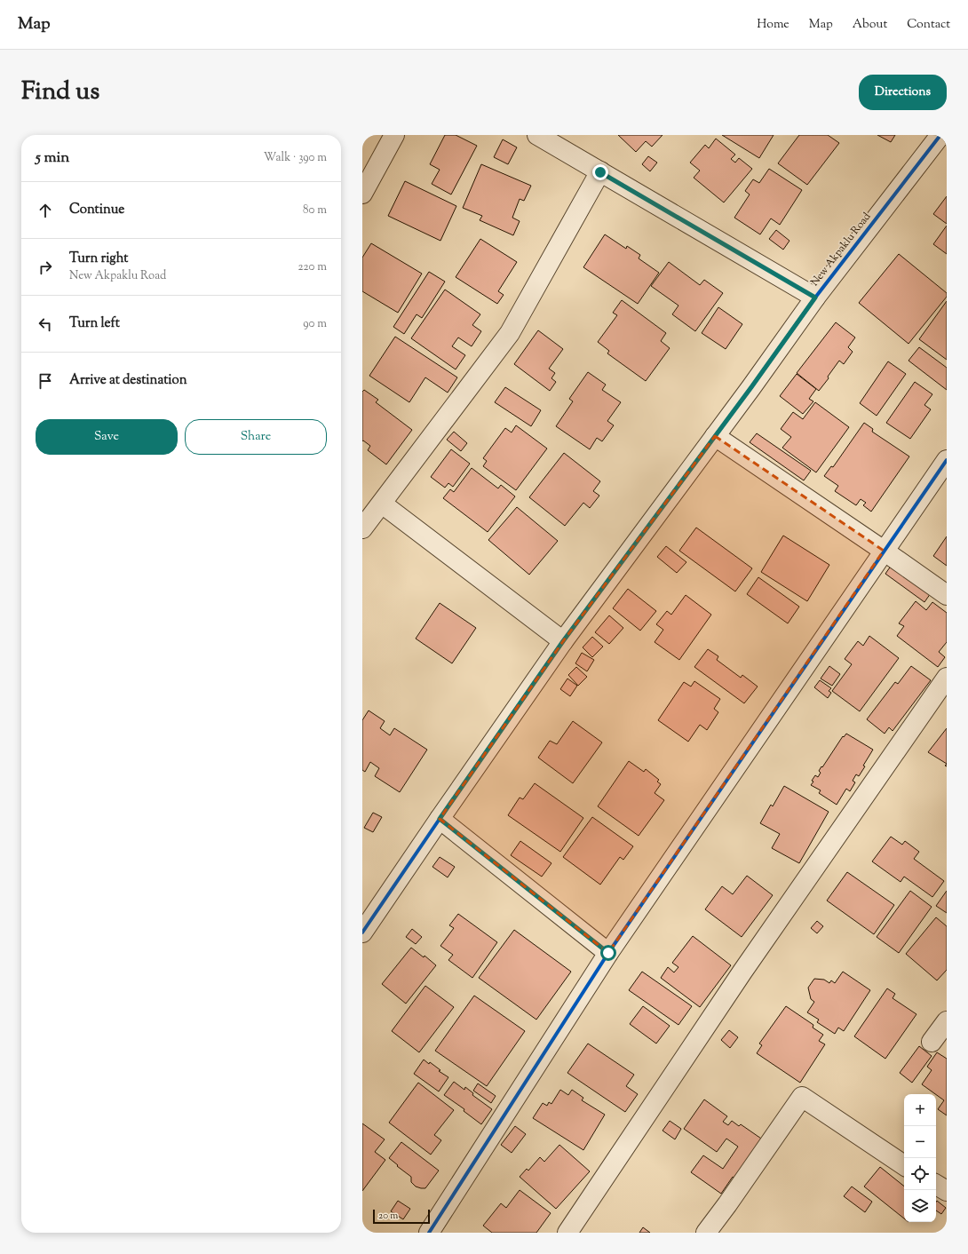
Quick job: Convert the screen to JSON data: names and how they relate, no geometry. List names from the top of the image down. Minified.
{"streets":{"street":["New Akpaklu Road"]},"scale_bar":"20 m","page":{"header":"Map","nav":["Home","Map","About","Contact"],"title":"Find us","buttons":["Directions",["Save","Share"]],"heading":["5 min","Walk · 390 m"],"list":[["Continue","80 m"],["Turn right","New Akpaklu Road","220 m"],["Turn left","90 m"],"Arrive at destination"],"map_buttons":["+","−"],"scale":"20 m"}}
